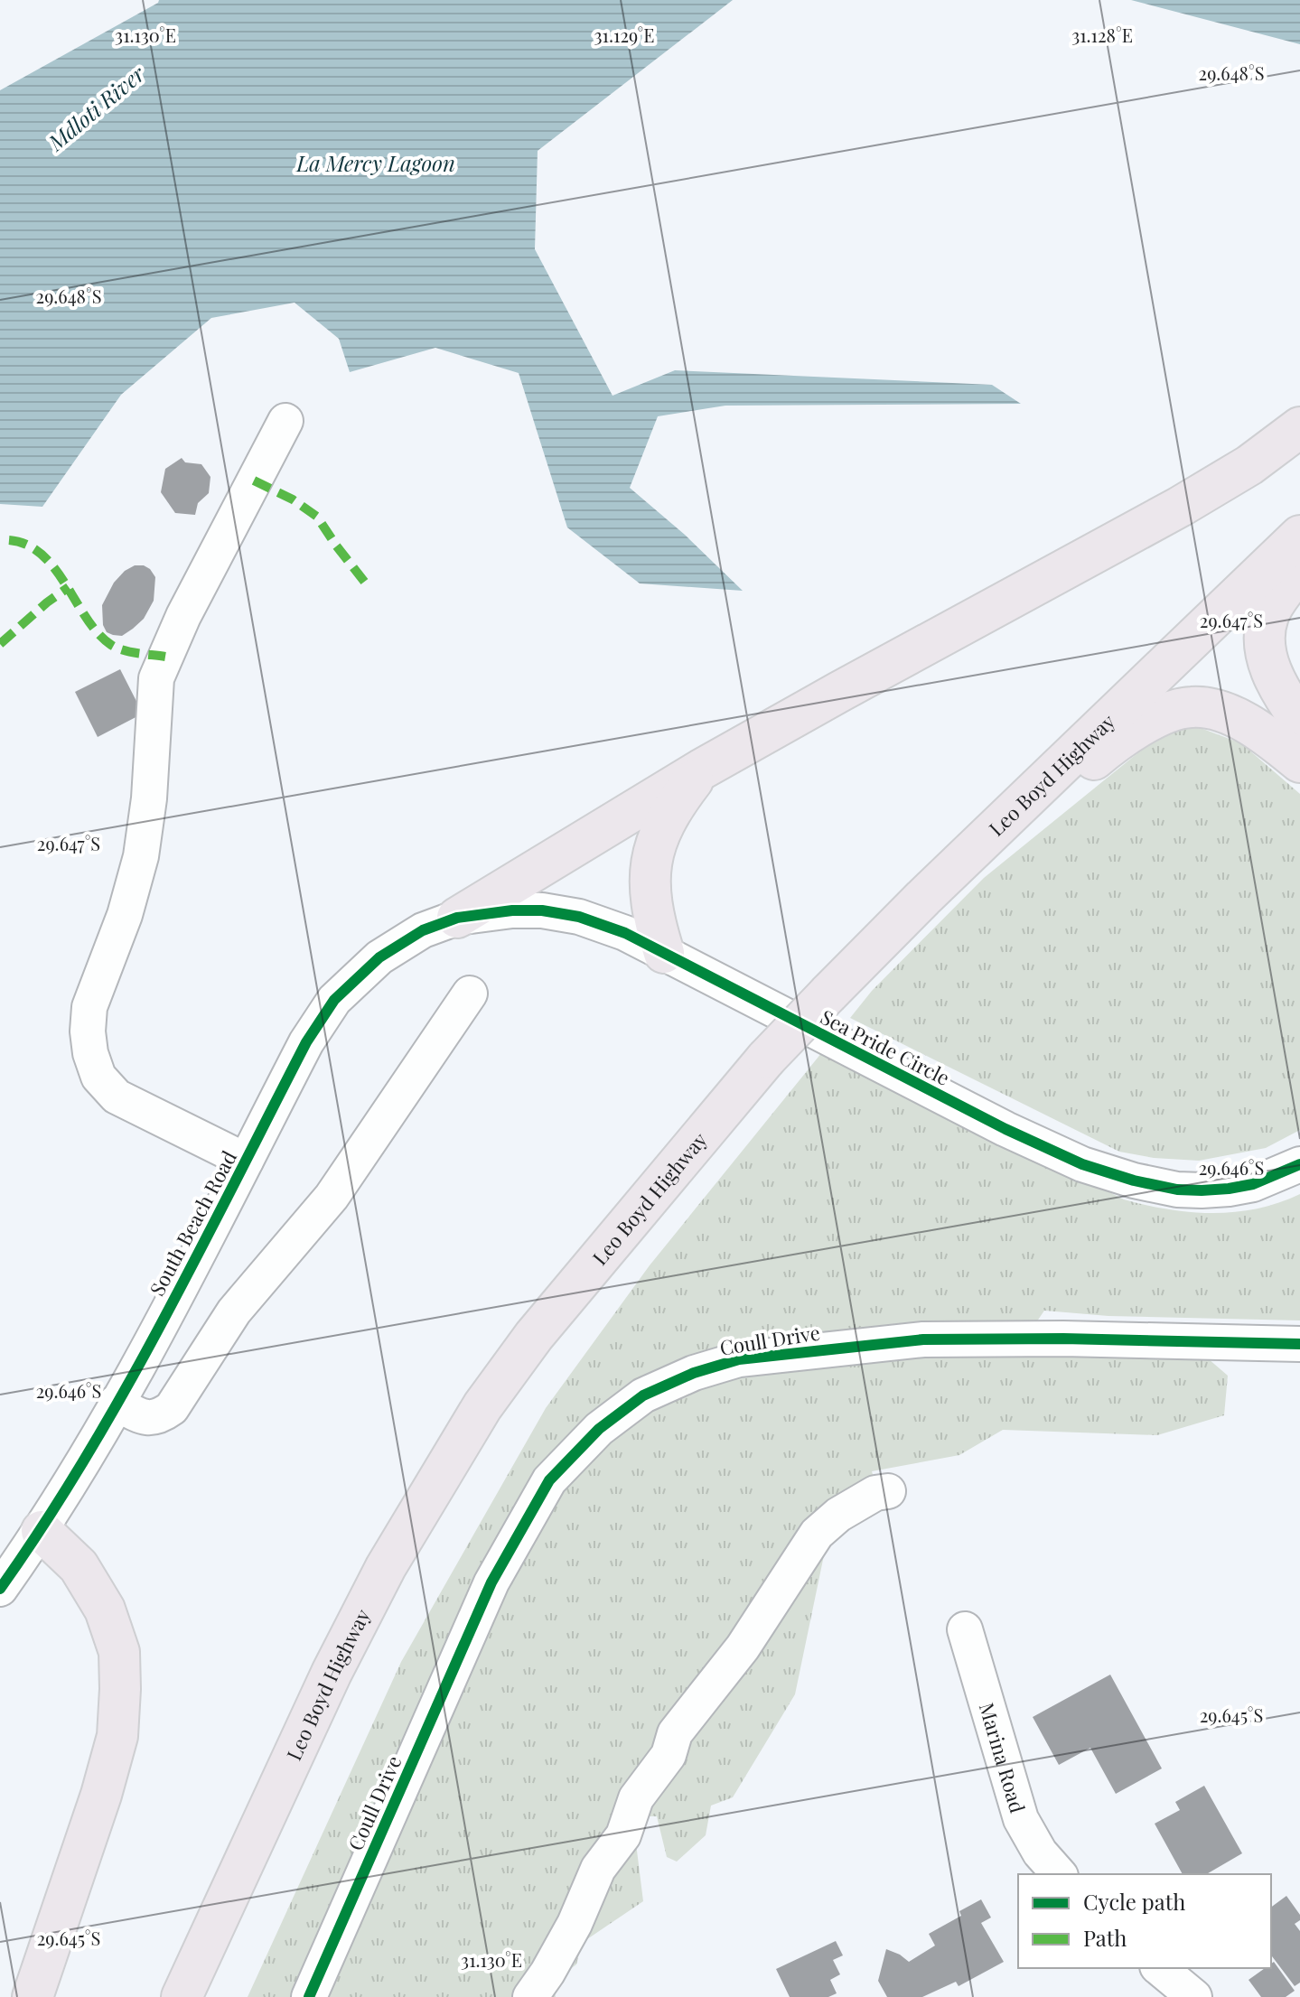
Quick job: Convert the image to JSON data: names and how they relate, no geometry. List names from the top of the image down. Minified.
{"streets":{"main road":["Leo Boyd Highway"],"street":["Sea Pride Circle","South Beach Road","Coull Drive","Marina Road"]},"crossings":[["Sea Pride Circle","South Beach Road"]],"water":["Mdloti River","La Mercy Lagoon"],"legend":["Cycle path","Path"],"coordinates":["31.128°E","31.130°E","31.129°E","29.648°S","29.647°S","29.646°S","29.645°S"]}
